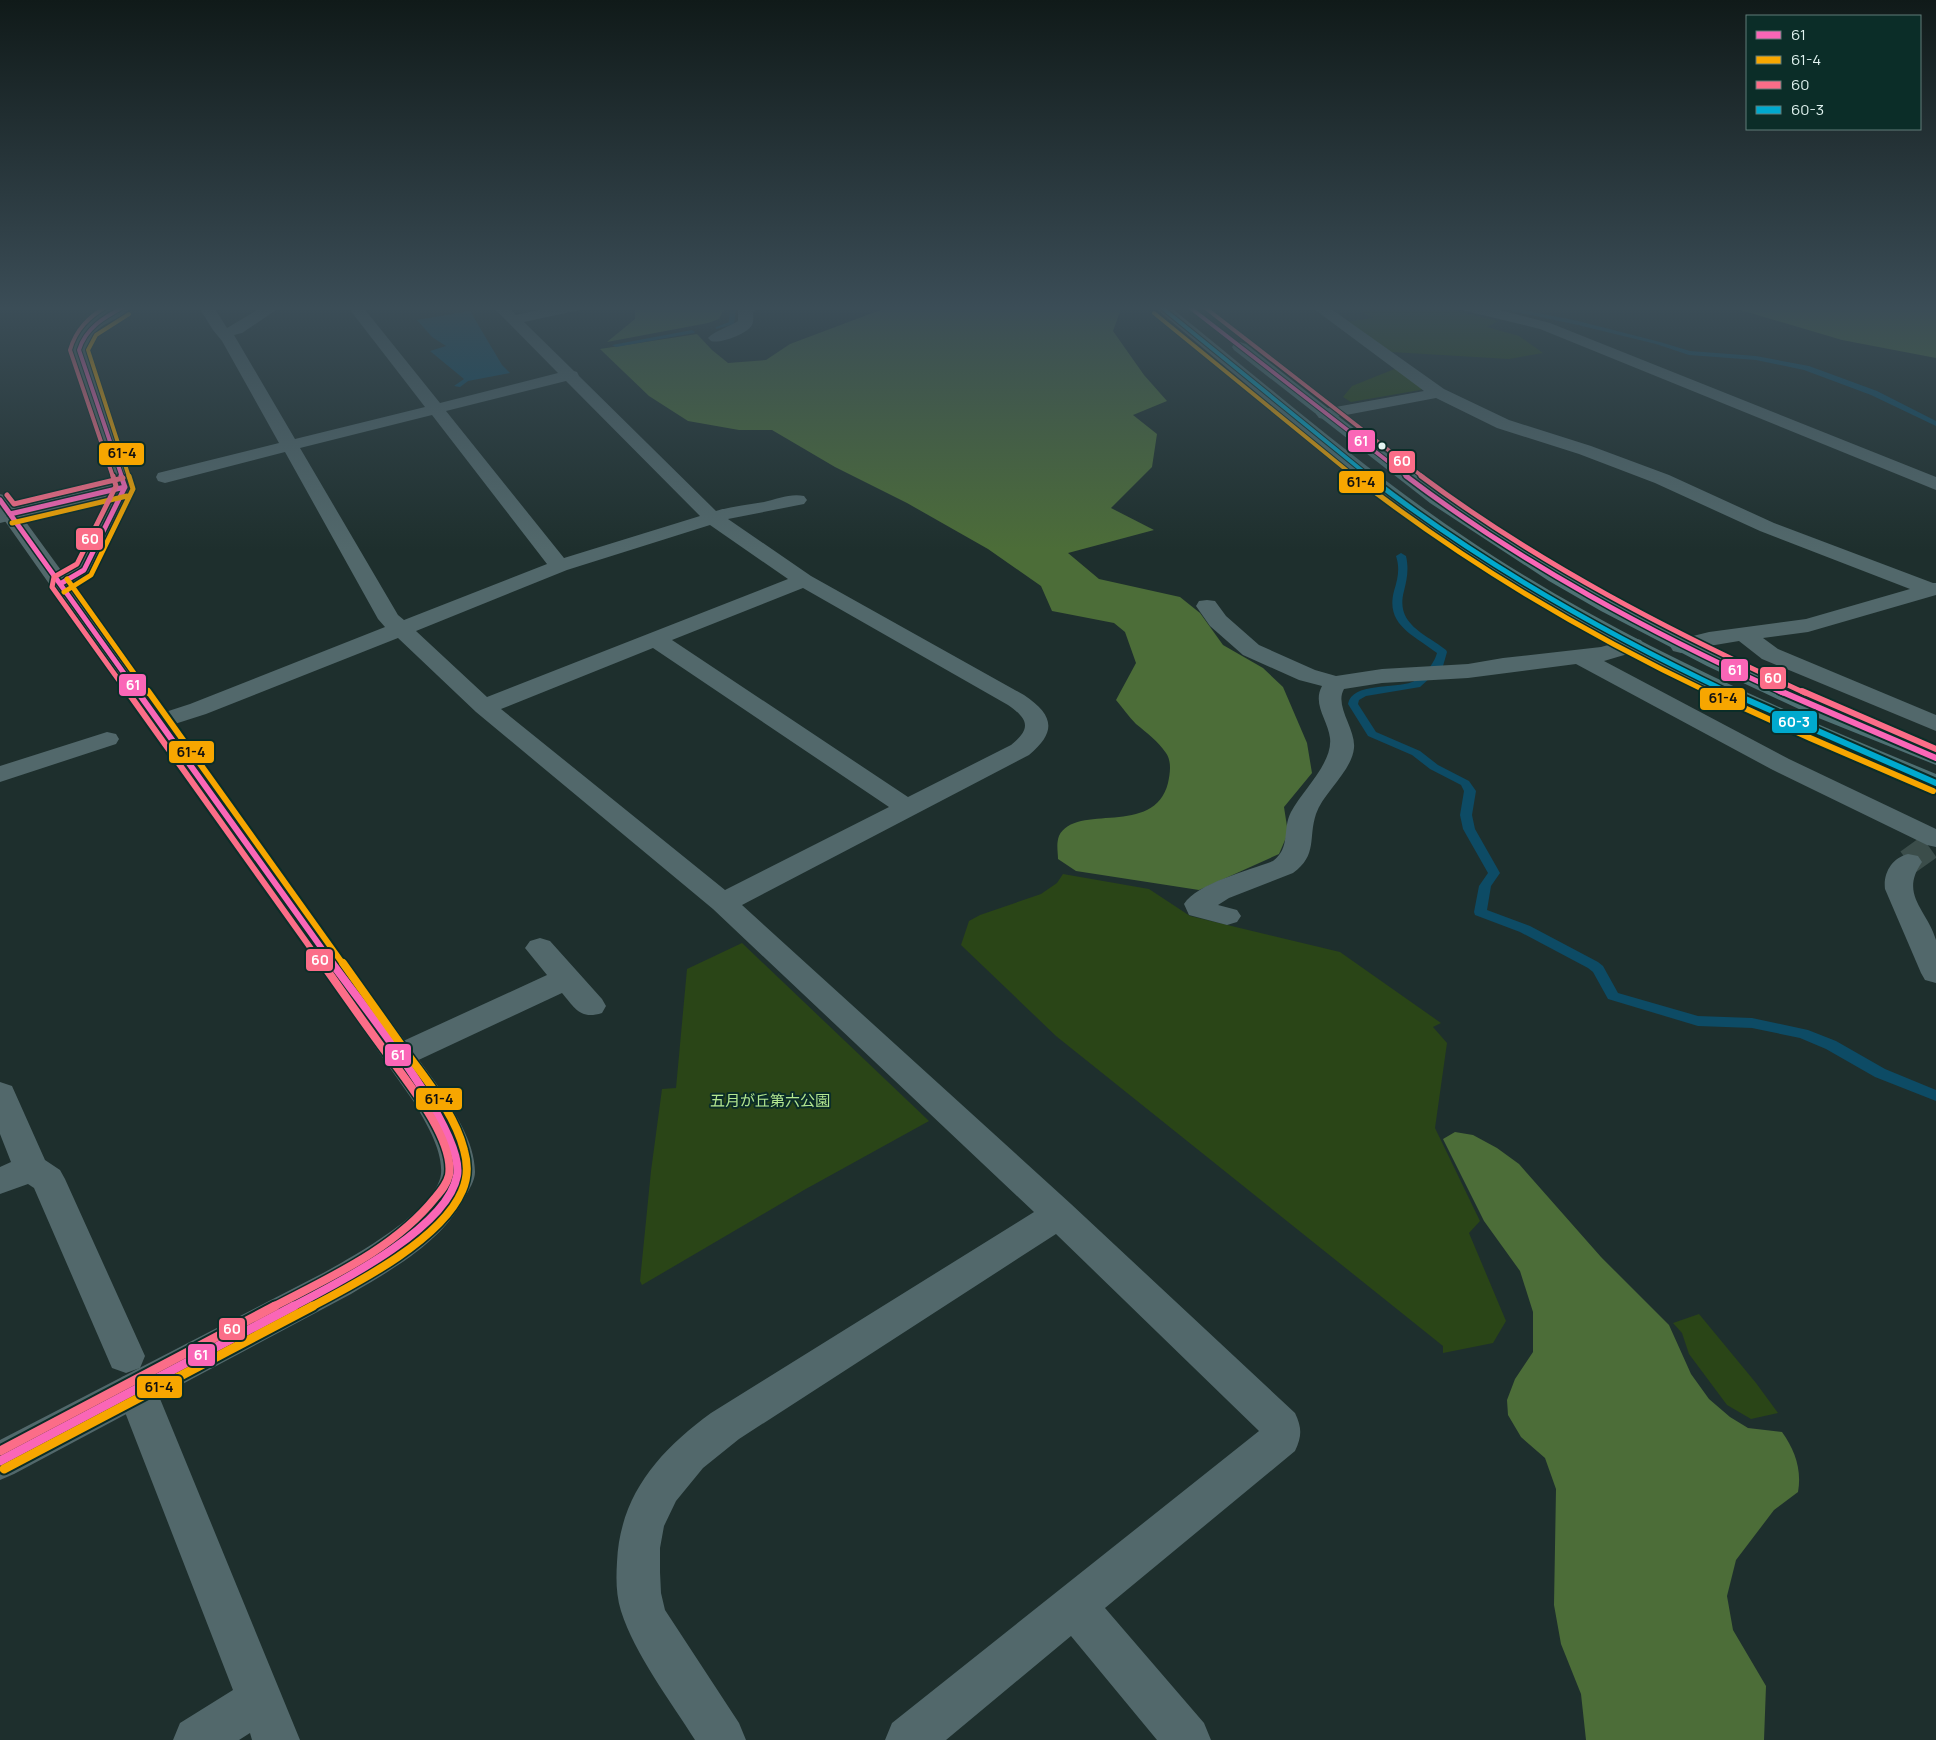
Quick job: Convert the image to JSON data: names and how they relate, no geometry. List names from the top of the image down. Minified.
{"parks":["五月が丘第六公園"],"lines":["transit line 61","transit line 61-4","transit line 60","transit line 60-3"],"legend":["61","61-4","60","60-3"]}
